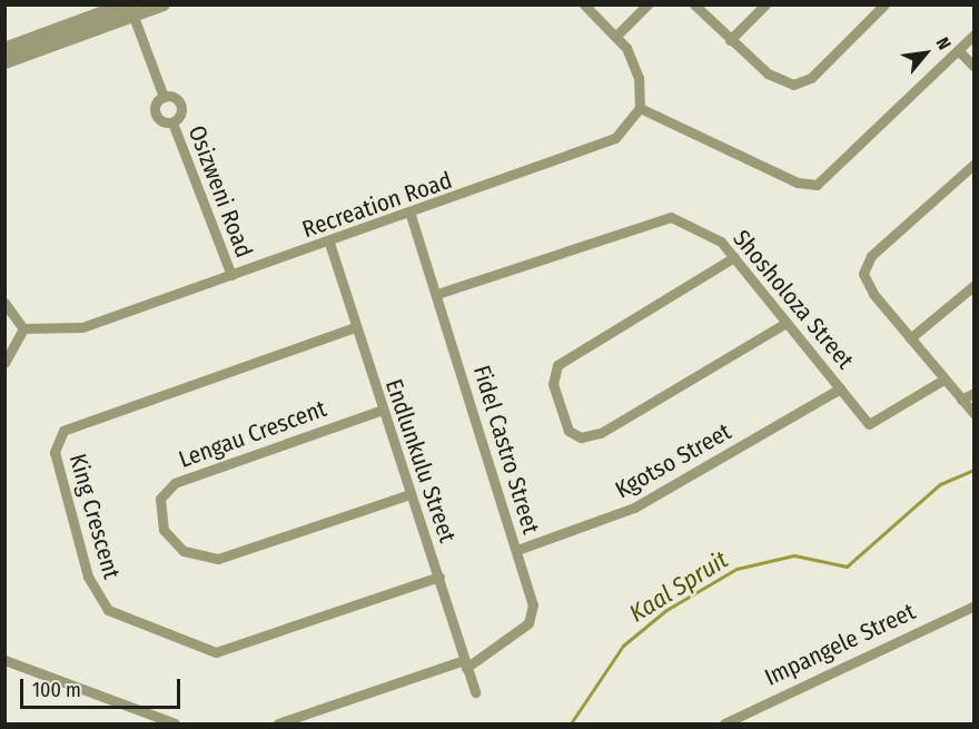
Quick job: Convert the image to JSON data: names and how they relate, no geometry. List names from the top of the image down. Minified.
{"streets":{"street":["Osizweni Road","Recreation Road","Shosholoza Street","Lengau Crescent","Fidel Castro Street","Endlunkulu Street","Kgotso Street","King Crescent","Impangele Street"]},"crossings":[["Osizweni Road","Recreation Road"],["Recreation Road","Fidel Castro Street"],["Recreation Road","Endlunkulu Street"],["Shosholoza Street","Fidel Castro Street"],["Shosholoza Street","Kgotso Street"],["Lengau Crescent","Endlunkulu Street"],["Fidel Castro Street","Endlunkulu Street"],["Fidel Castro Street","Kgotso Street"],["Endlunkulu Street","King Crescent"]],"water":["Kaal Spruit"],"scale_bar":"100 m","north":"top right"}
